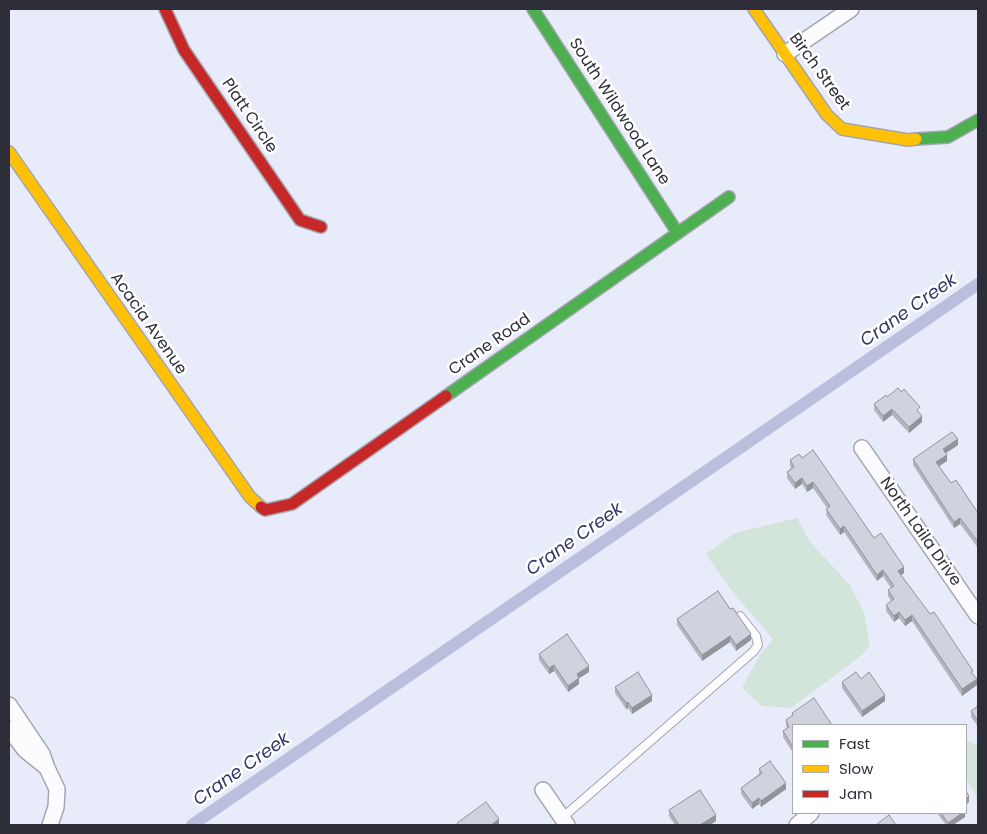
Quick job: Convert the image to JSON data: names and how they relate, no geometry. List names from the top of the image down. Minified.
{"streets":{"street":["Birch Street","South Wildwood Lane","Platt Circle","Acacia Avenue","Crane Road","North Laila Drive"]},"crossings":[["South Wildwood Lane","Crane Road"],["Acacia Avenue","Crane Road"]],"water":["Crane Creek"],"legend":["Fast","Slow","Jam"]}
